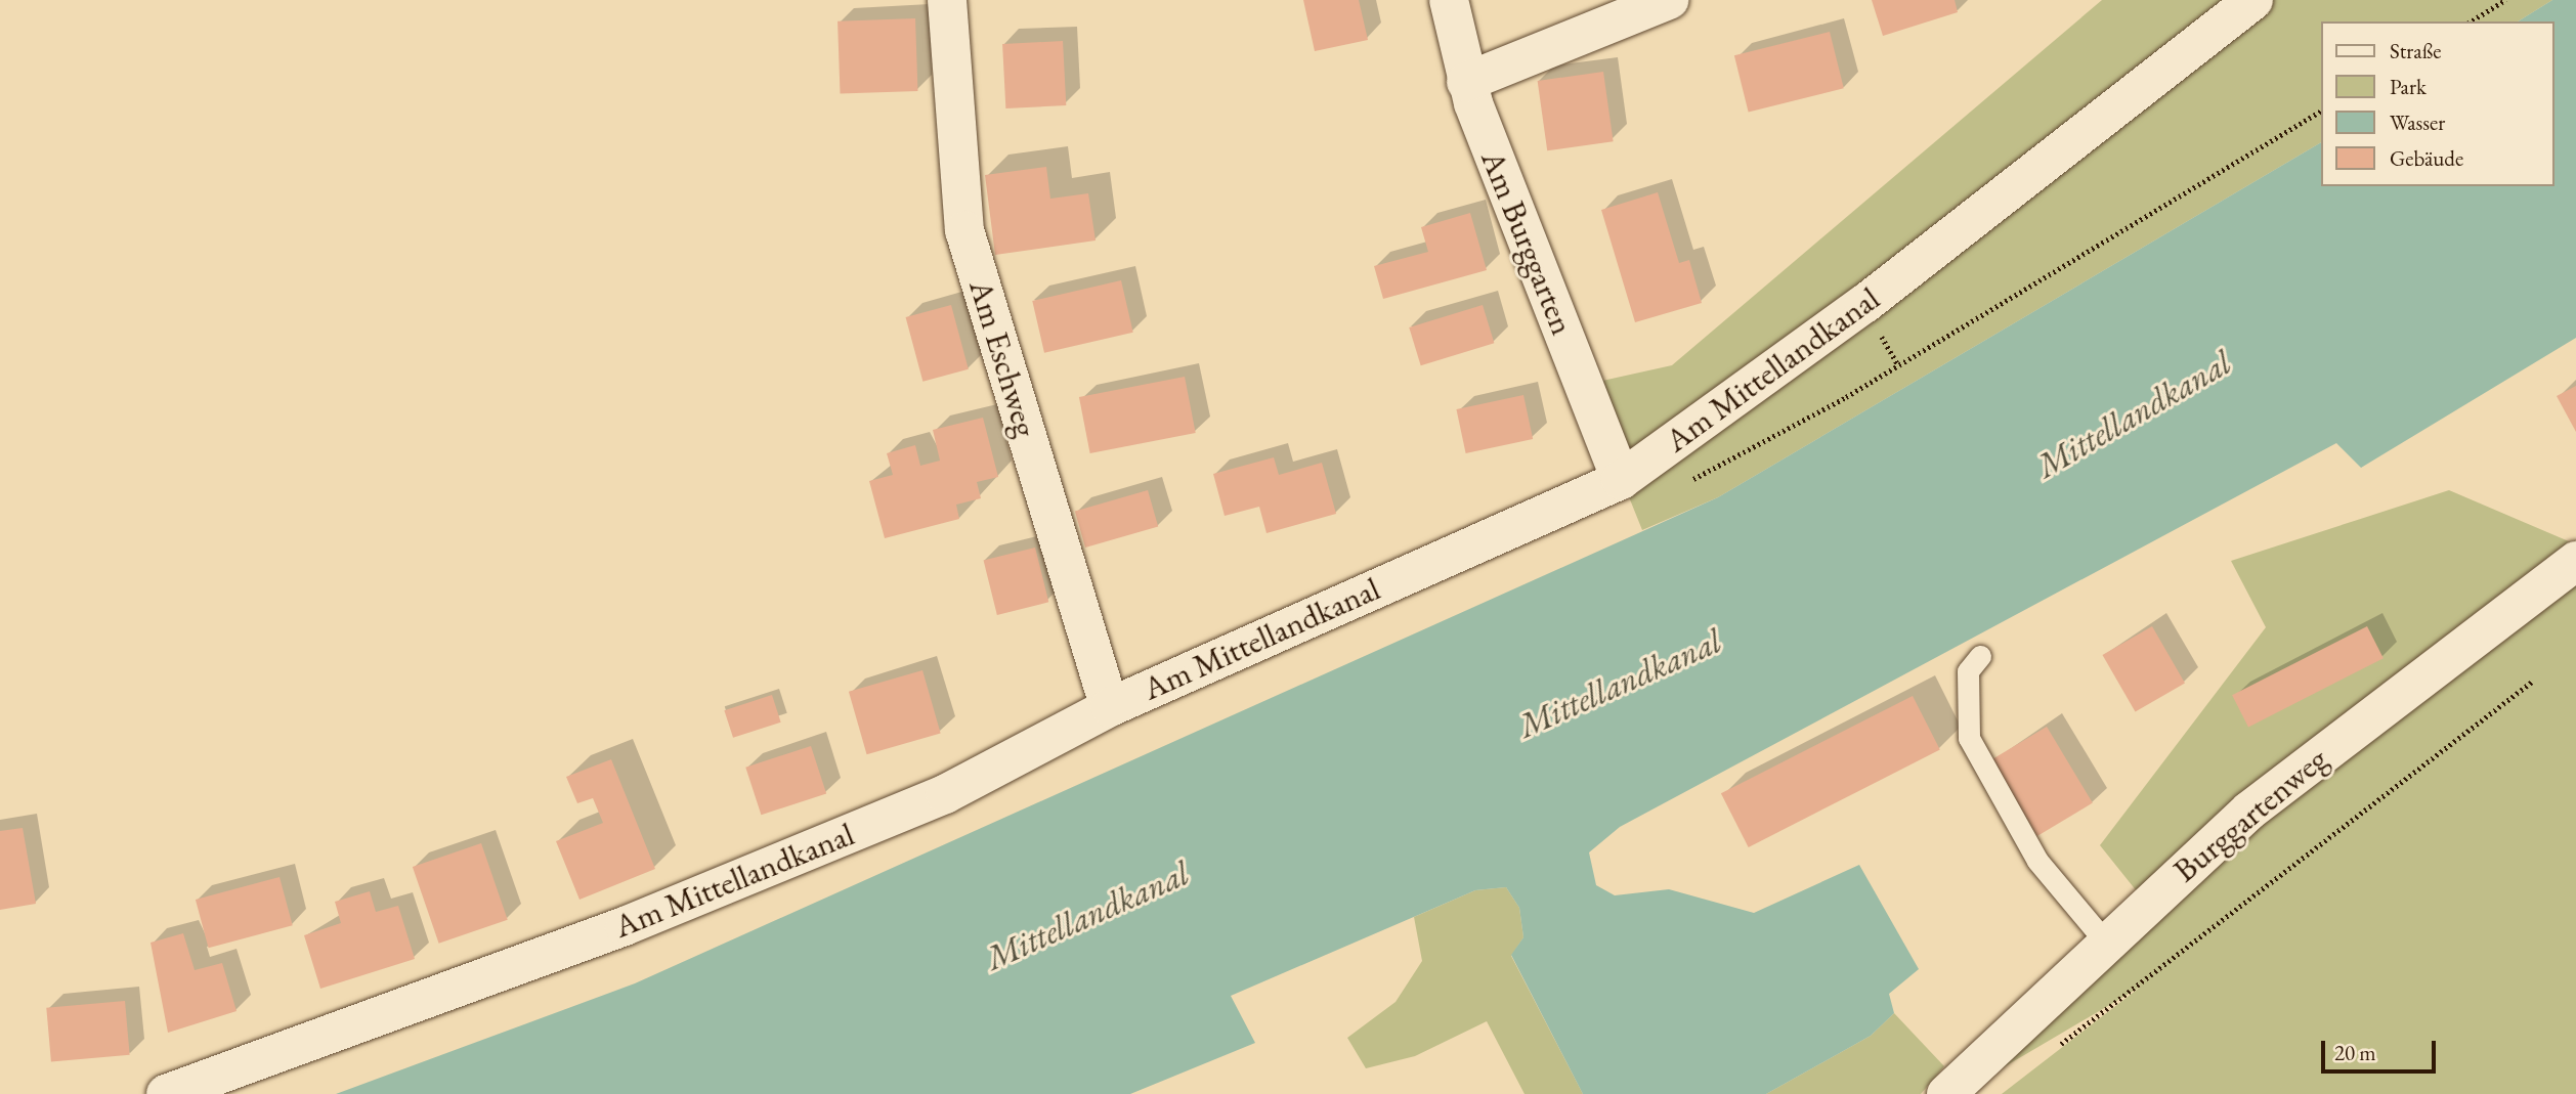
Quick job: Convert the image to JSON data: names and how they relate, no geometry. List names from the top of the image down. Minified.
{"streets":{"street":["Am Burggarten","Am Eschweg","Am Mittellandkanal","Burggartenweg"]},"crossings":[["Am Burggarten","Am Mittellandkanal"],["Am Eschweg","Am Mittellandkanal"]],"water":["Mittellandkanal"],"legend":["Straße","Park","Wasser","Gebäude"],"scale_bar":"20 m"}
